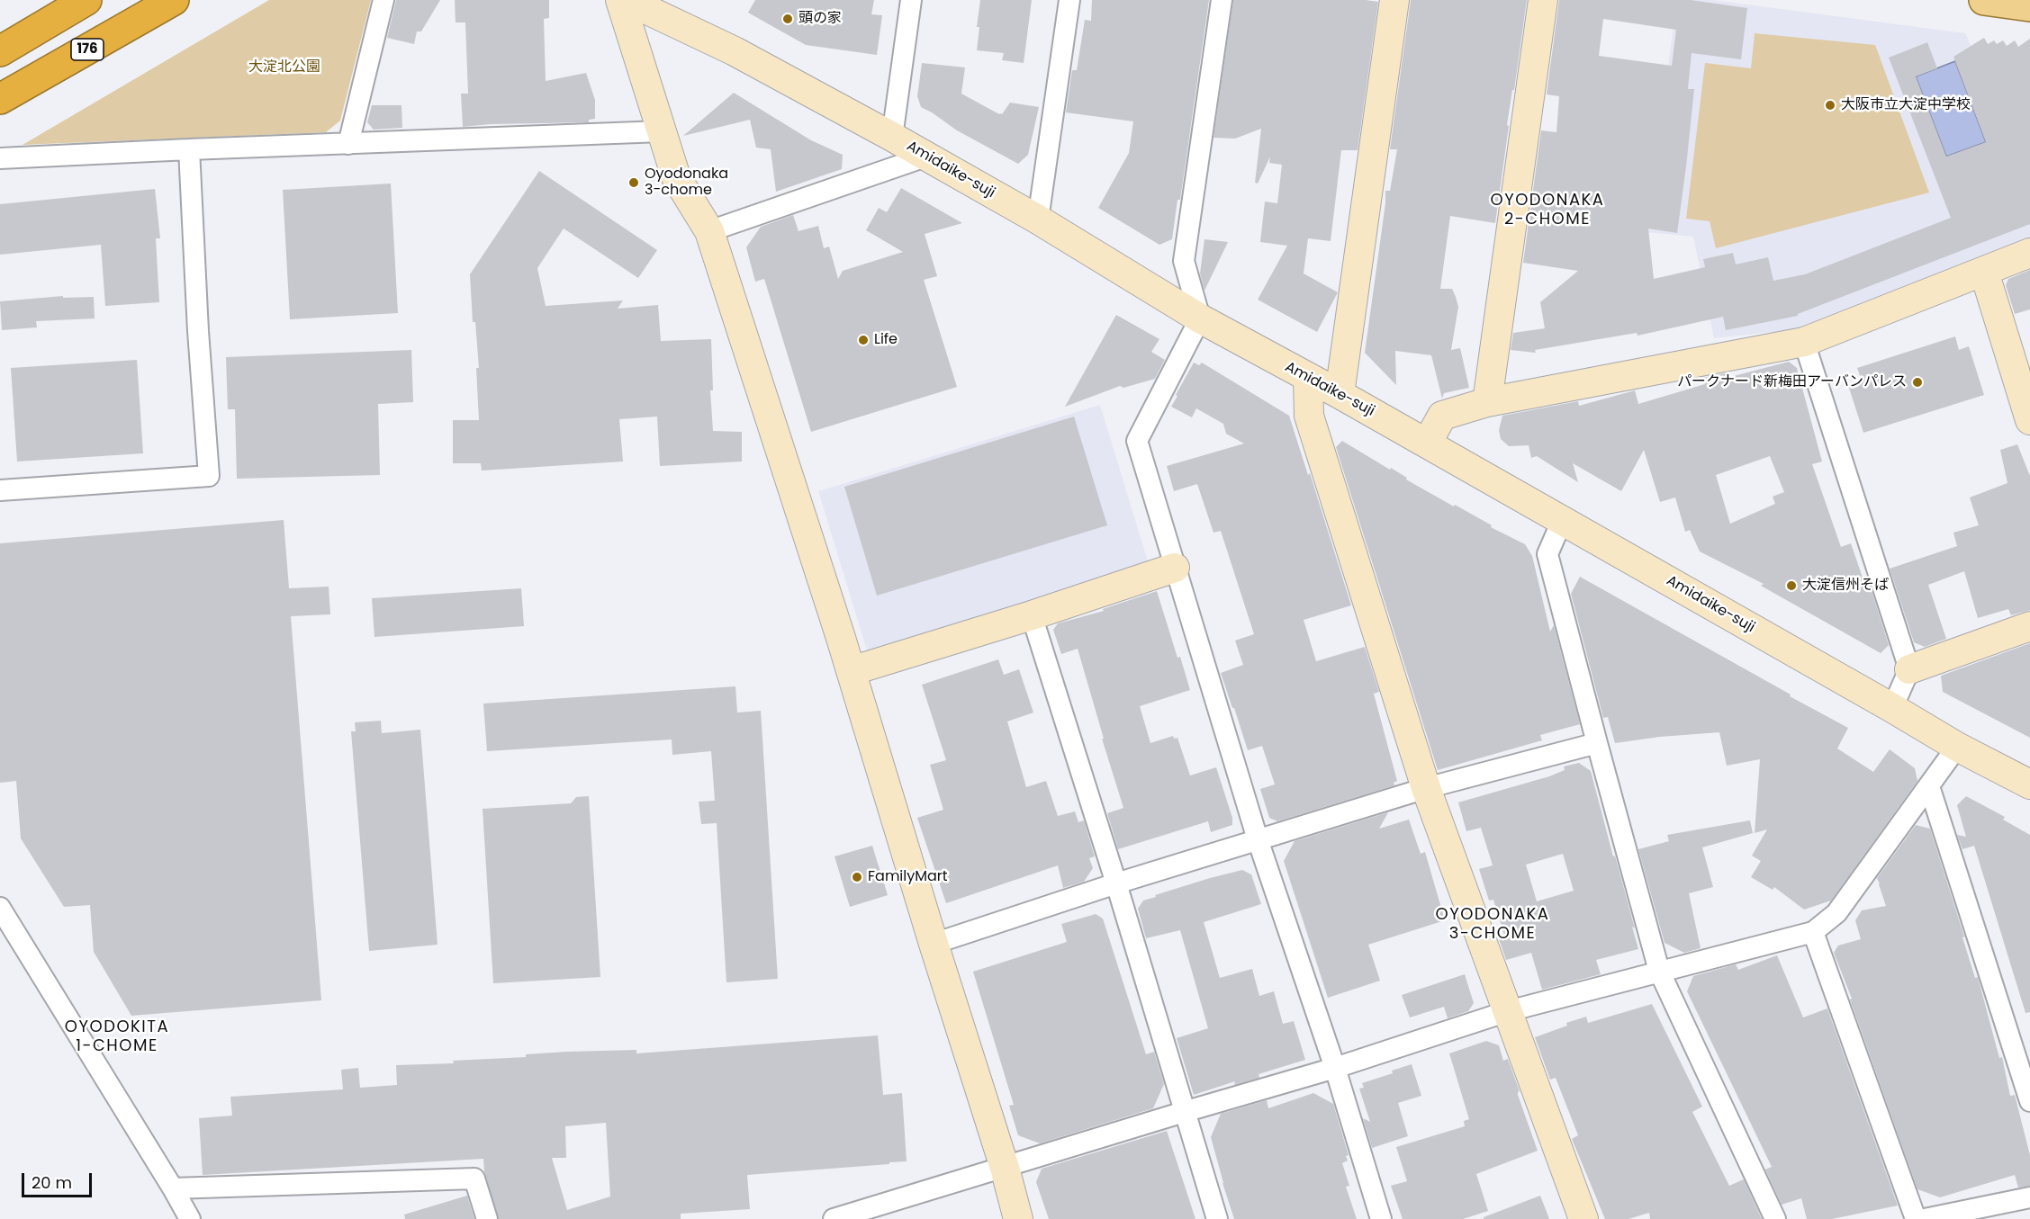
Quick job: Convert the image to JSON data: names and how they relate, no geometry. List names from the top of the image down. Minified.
{"streets":{"highway":["176"],"street":["Amidaike-suji"]},"districts":["OYODONAKA 2-CHOME","OYODONAKA 3-CHOME","OYODOKITA 1-CHOME"],"parks":["大淀北公園"],"places":["頭の家","大阪市立大淀中学校","Oyodonaka 3-chome","Life","パークナード新梅田アーバンパレス","大淀信州そば","FamilyMart"],"scale_bar":"20 m"}
